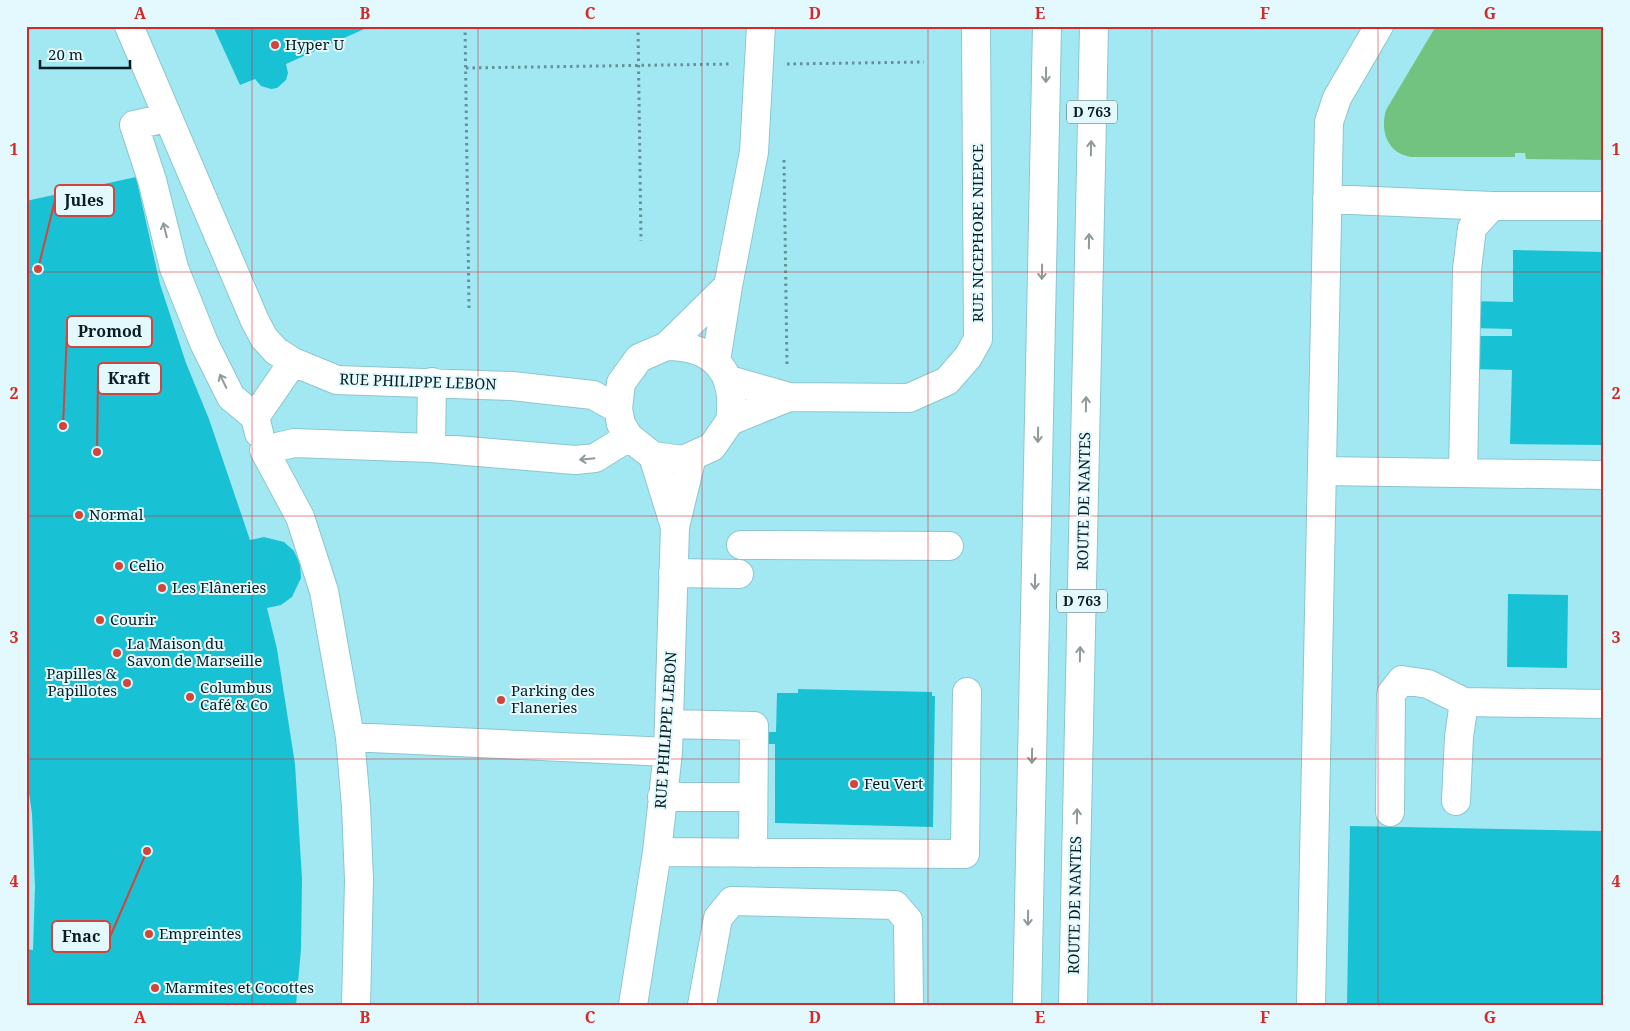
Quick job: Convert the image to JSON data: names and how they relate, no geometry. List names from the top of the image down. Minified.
{"streets":{"main road":["D 763","RUE NICEPHORE NIEPCE","RUE PHILIPPE LEBON","ROUTE DE NANTES"]},"crossings":[["RUE NICEPHORE NIEPCE","RUE PHILIPPE LEBON"]],"places":["Hyper U","Jules","Promod","Kraft","Normal","Celio","Les Flâneries","Courir","La Maison du Savon de Marseille","Papilles & Papillotes","Columbus Café & Co","Parking des Flaneries","Feu Vert","Fnac","Empreintes","Marmites et Cocottes"],"scale_bar":"20 m","grid":{"columns":["A","B","C","D","E","F","G"],"rows":["1","2","3","4"]}}
